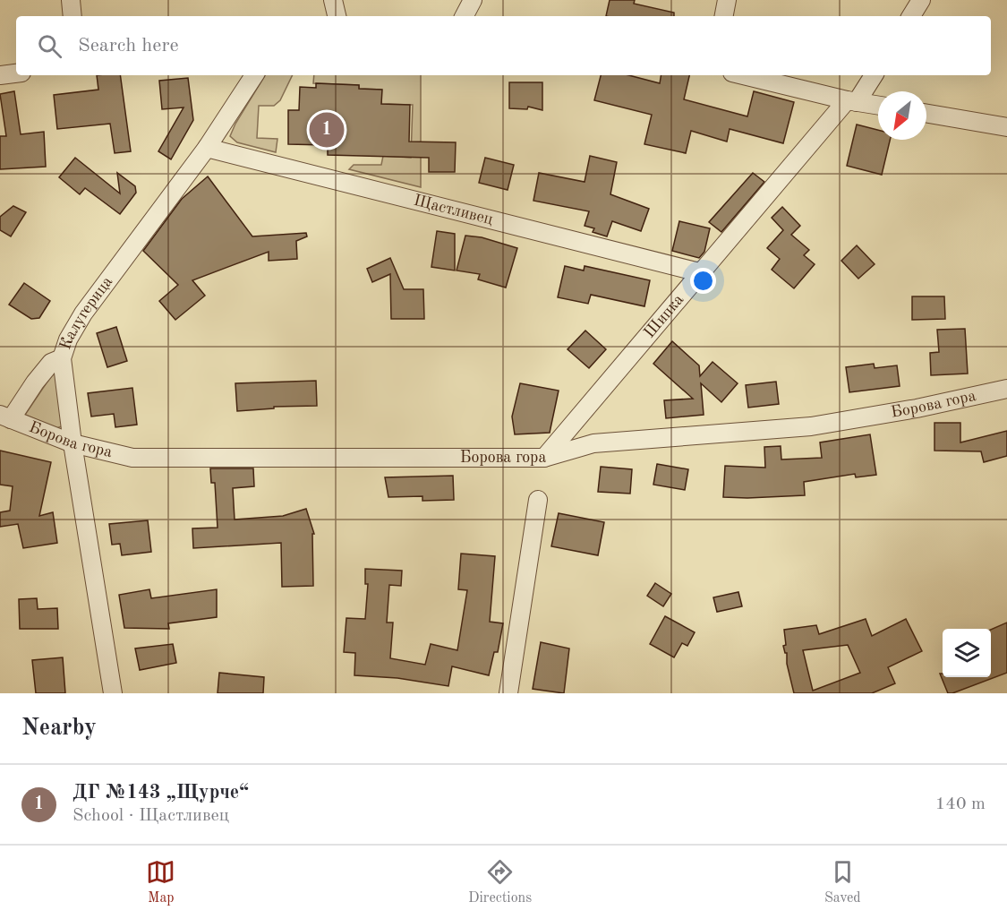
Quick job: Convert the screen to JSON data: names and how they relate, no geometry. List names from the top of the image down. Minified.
{"streets":{"street":["Щастливец","Калугерица","Шипка","Борова гора"]},"crossings":[["Щастливец","Калугерица"],["Щастливец","Шипка"],["Калугерица","Борова гора"],["Шипка","Борова гора"]],"north":"bottom left","page":{"search":"Search here","pins":"1","heading":"Nearby","list":[{"mark":"1","name":"ДГ №143 „Щурче“","note":"School · Щастливец","value":"140 m"}],"nav":["Map","Directions","Saved"]}}
